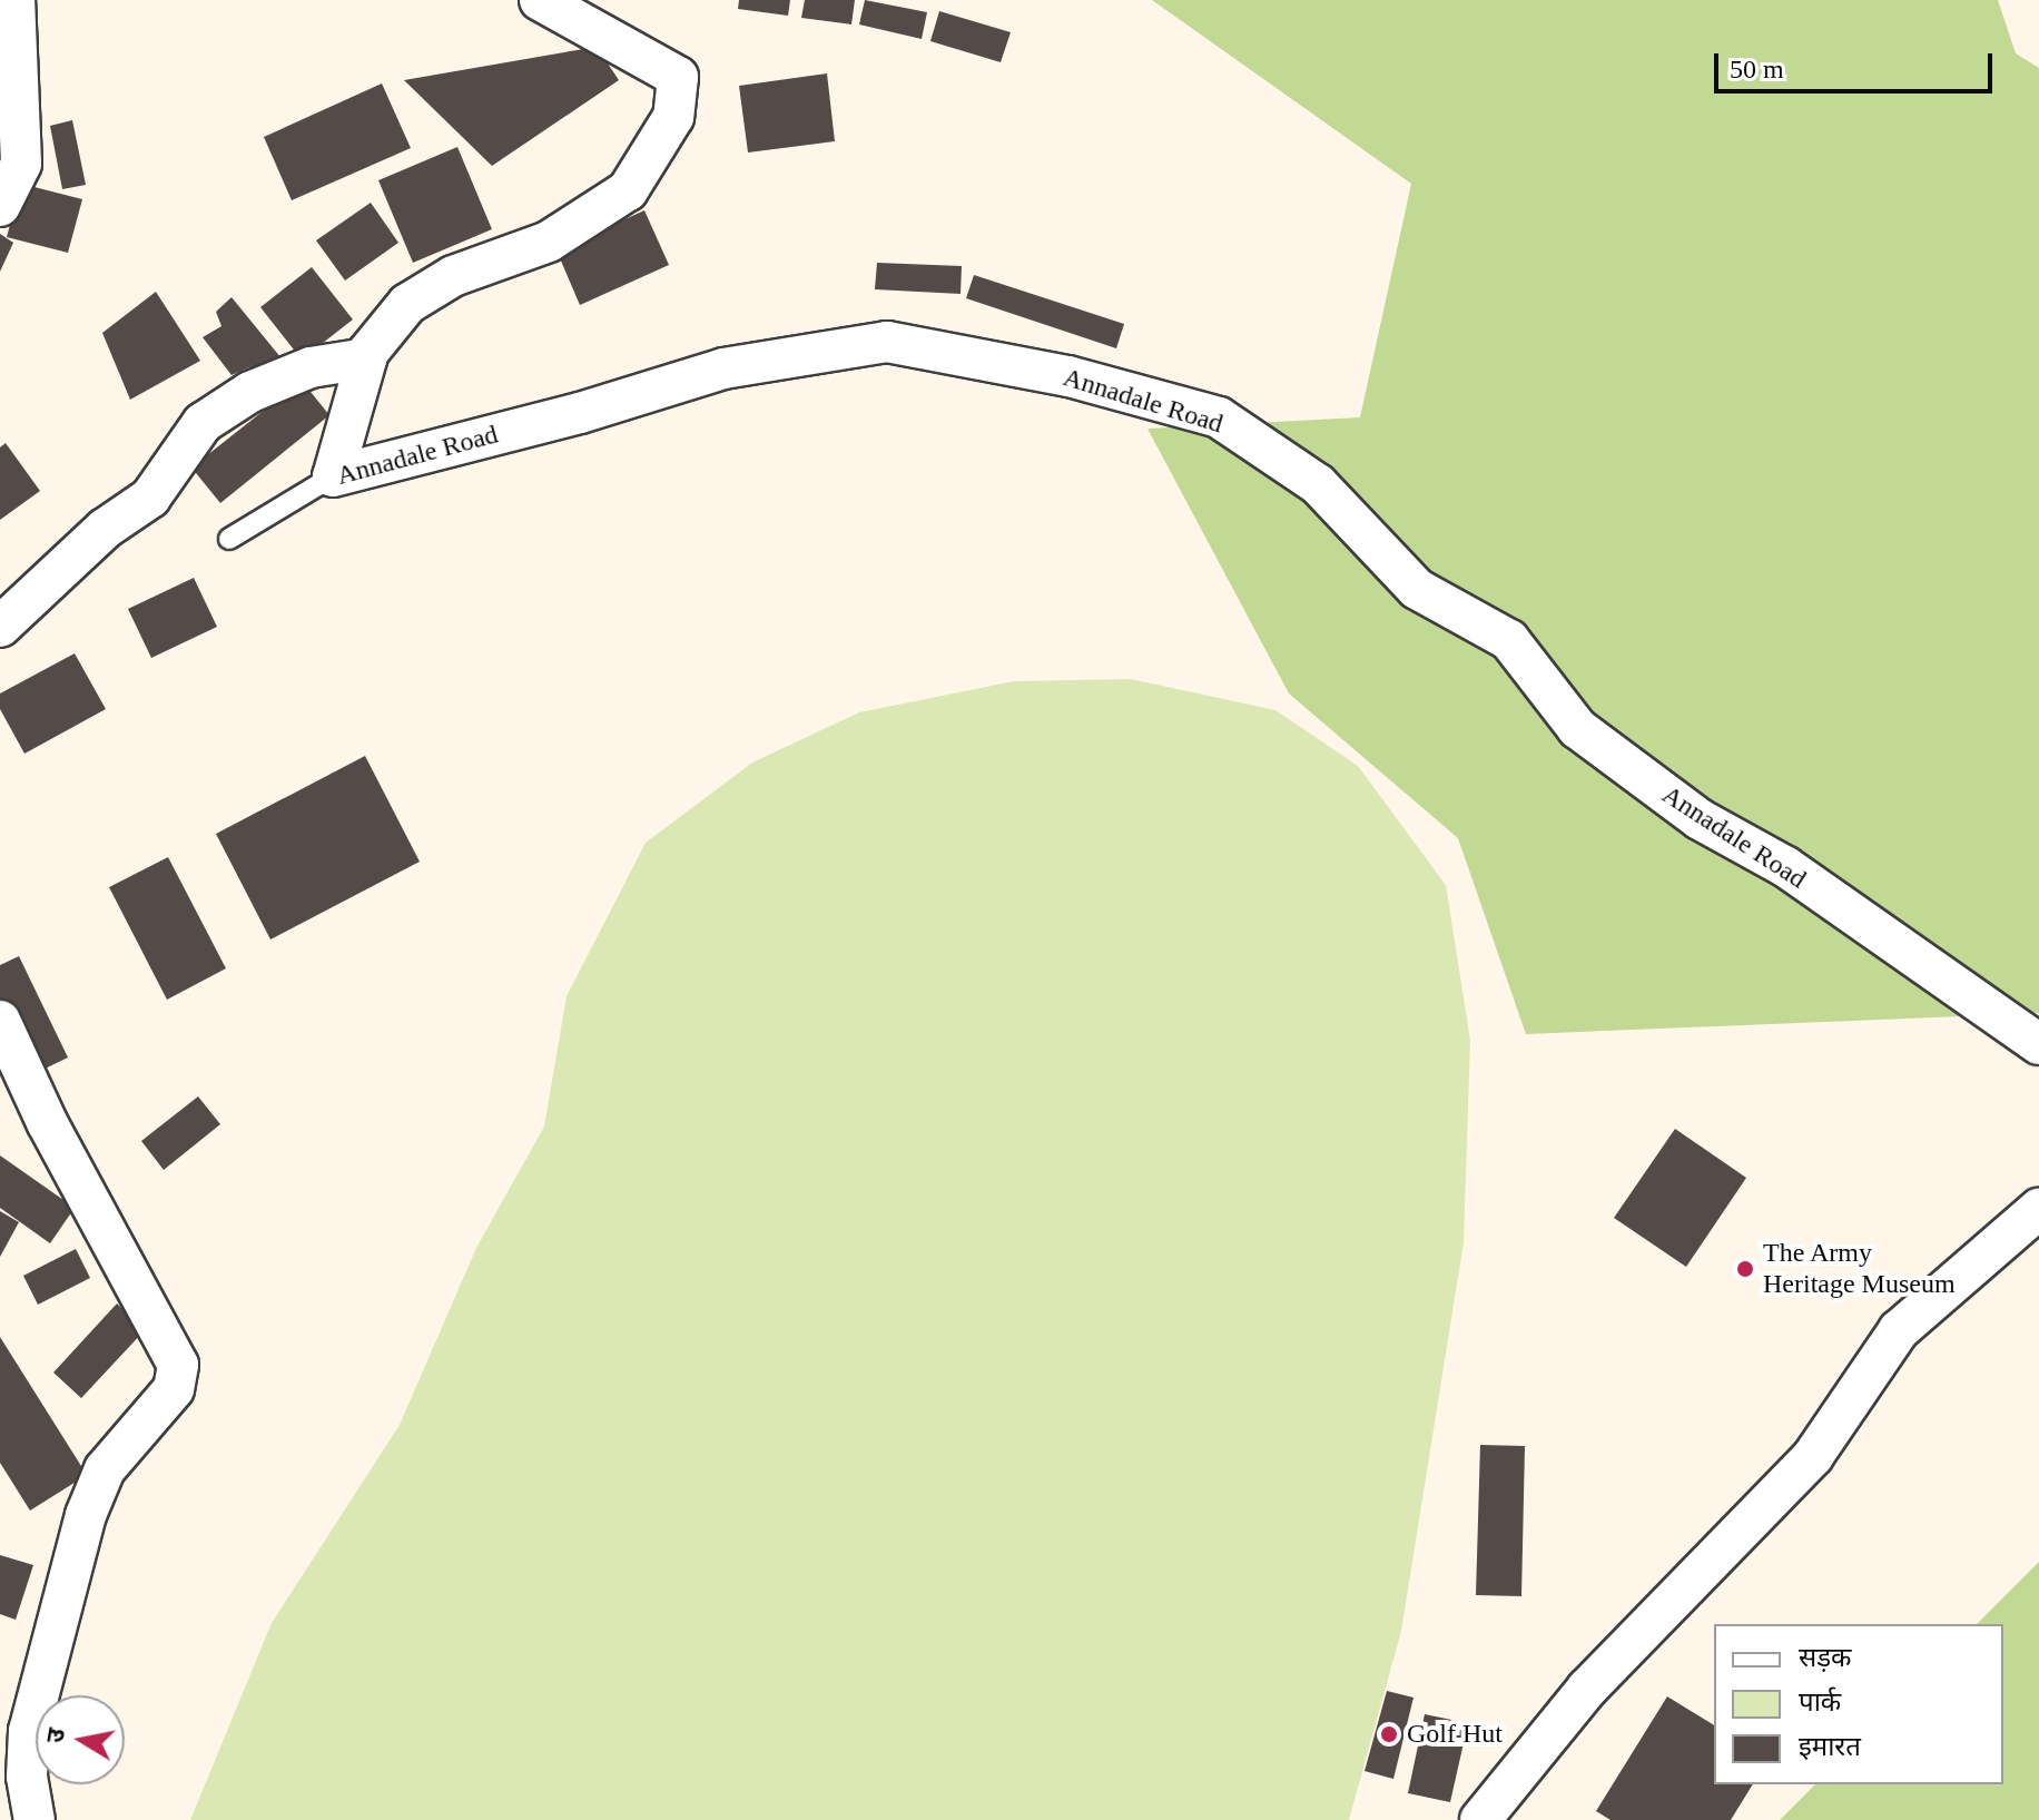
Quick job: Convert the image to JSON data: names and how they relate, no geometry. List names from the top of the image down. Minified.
{"streets":{"street":["Annadale Road"]},"places":["The Army Heritage Museum","Golf Hut"],"legend":["सड़क","पार्क","इमारत"],"scale_bar":"50 m","north":"left"}
